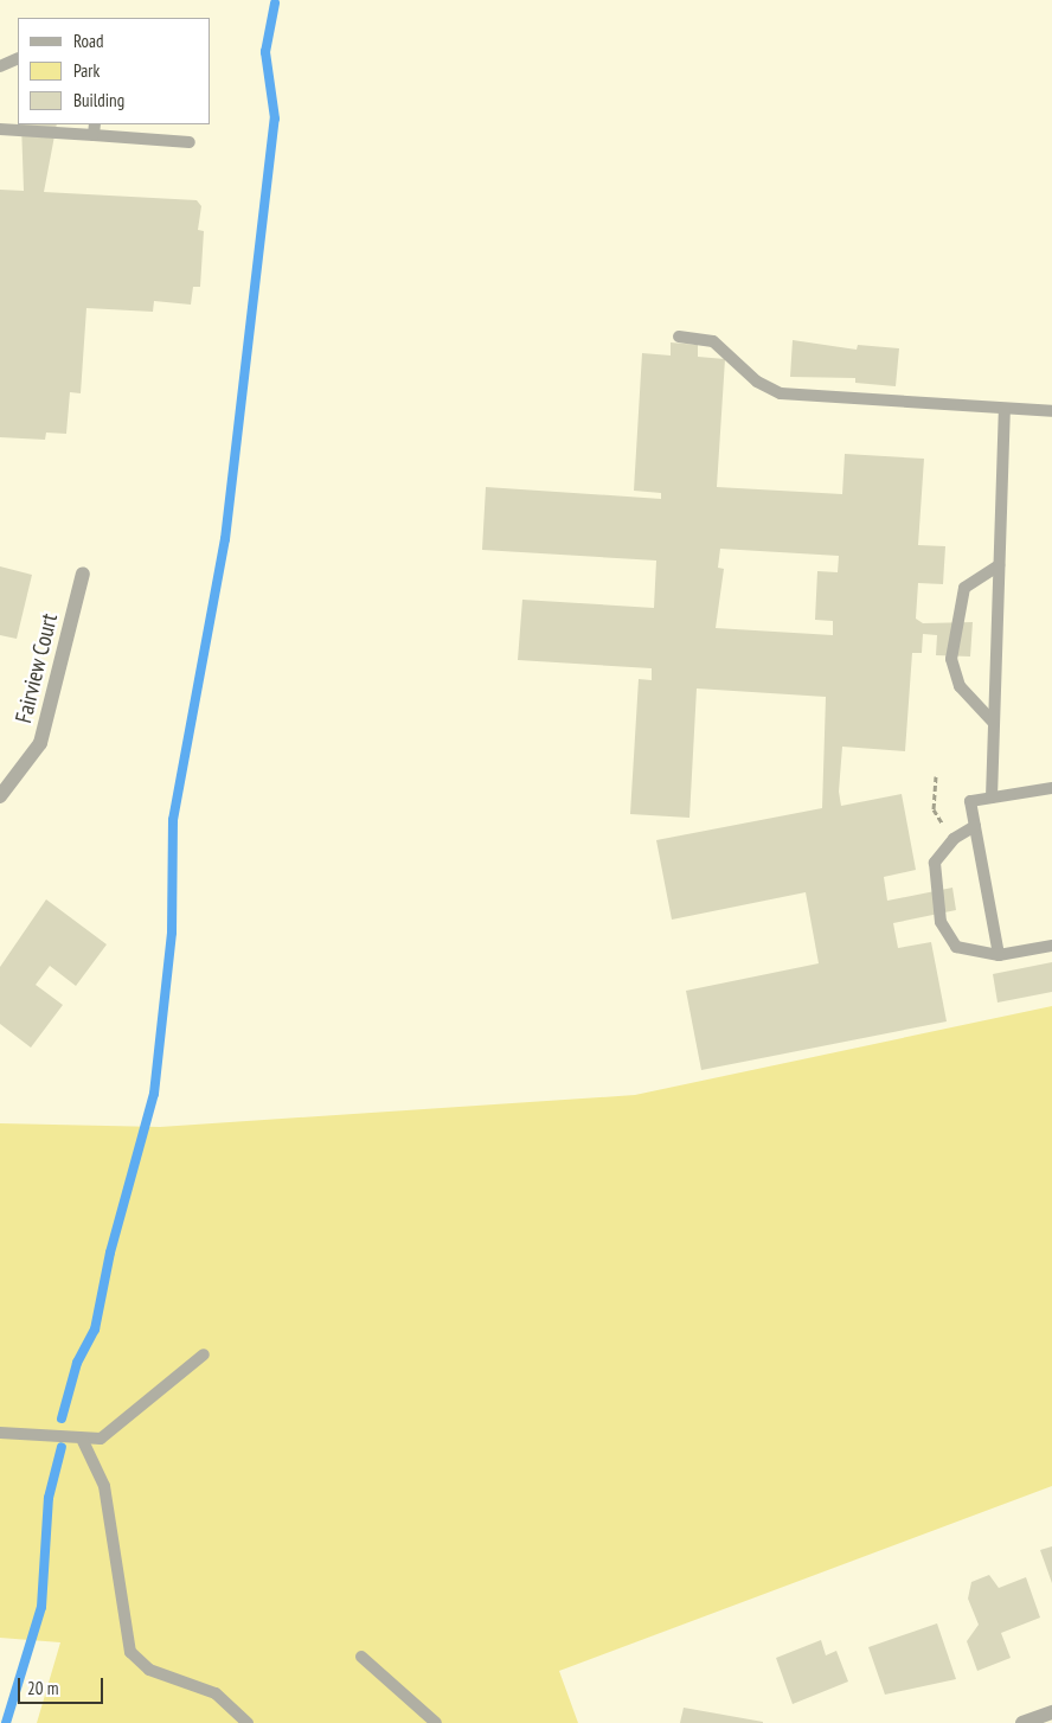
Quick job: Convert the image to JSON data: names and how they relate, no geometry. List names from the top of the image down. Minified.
{"streets":{"street":["Fairview Court"]},"legend":["Road","Park","Building"],"scale_bar":"20 m"}
